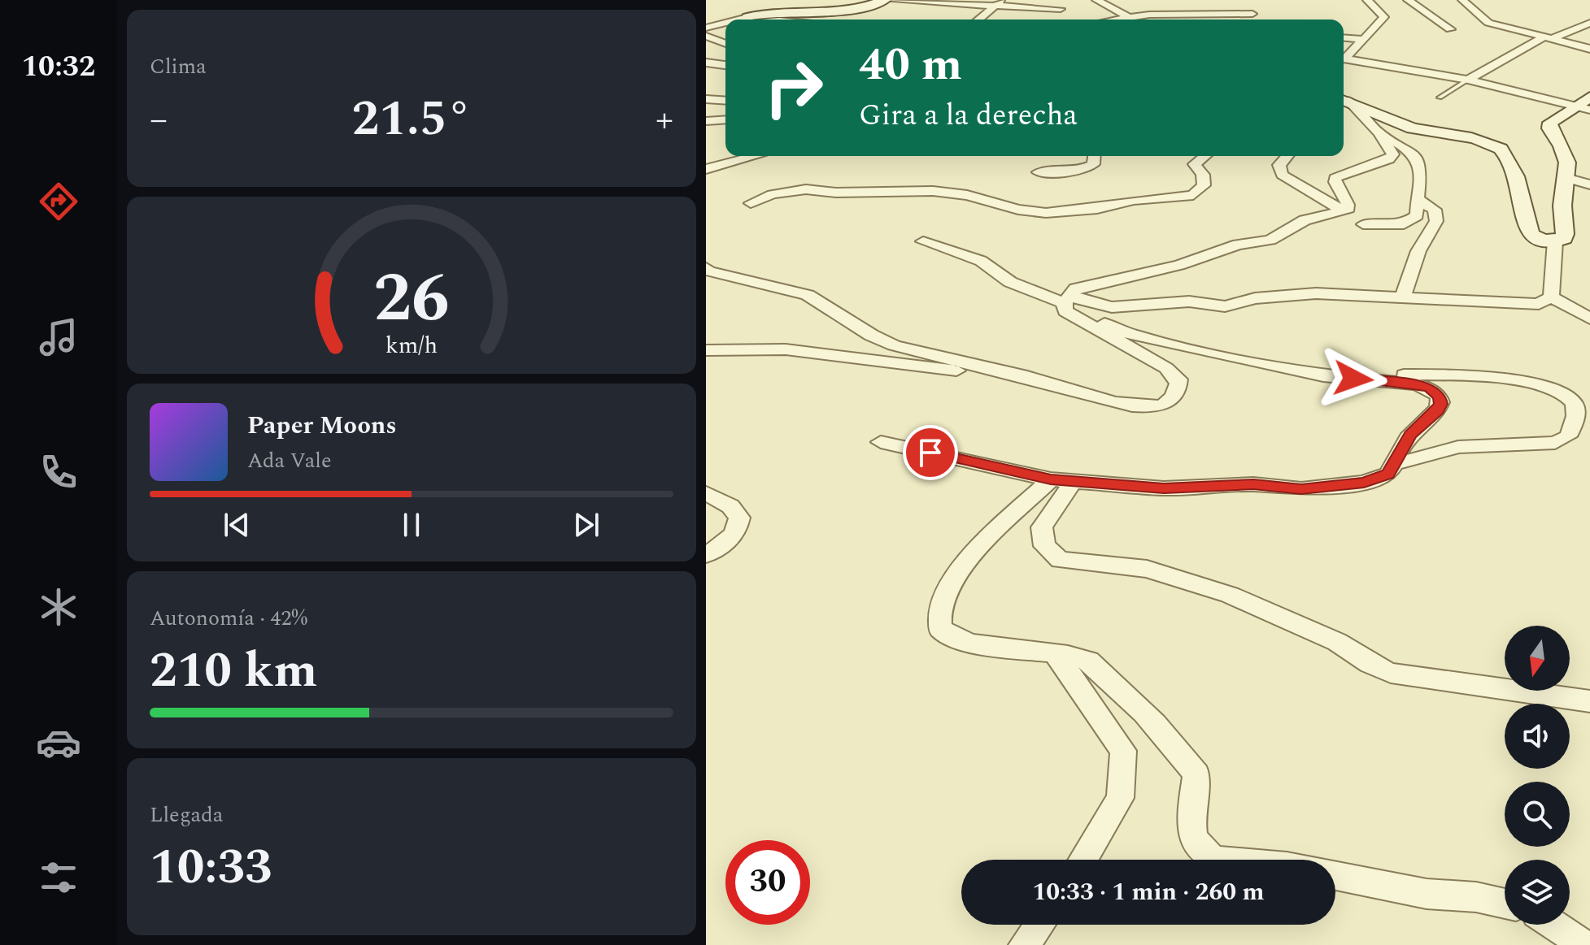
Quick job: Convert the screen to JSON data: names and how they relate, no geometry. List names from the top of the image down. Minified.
{"north":"bottom","page":{"tabs":"10:32","tile":["Clima",["Autonomía · 42%","210 km"],["Llegada","10:33"]],"turn":["40 m","Gira a la derecha"],"heat":["−","21.5°","+"],"song":["Paper Moons","Ada Vale"],"limit":"30","trip":"10:33 · 1 min · 260 m","gauge":["26","km/h"]}}
